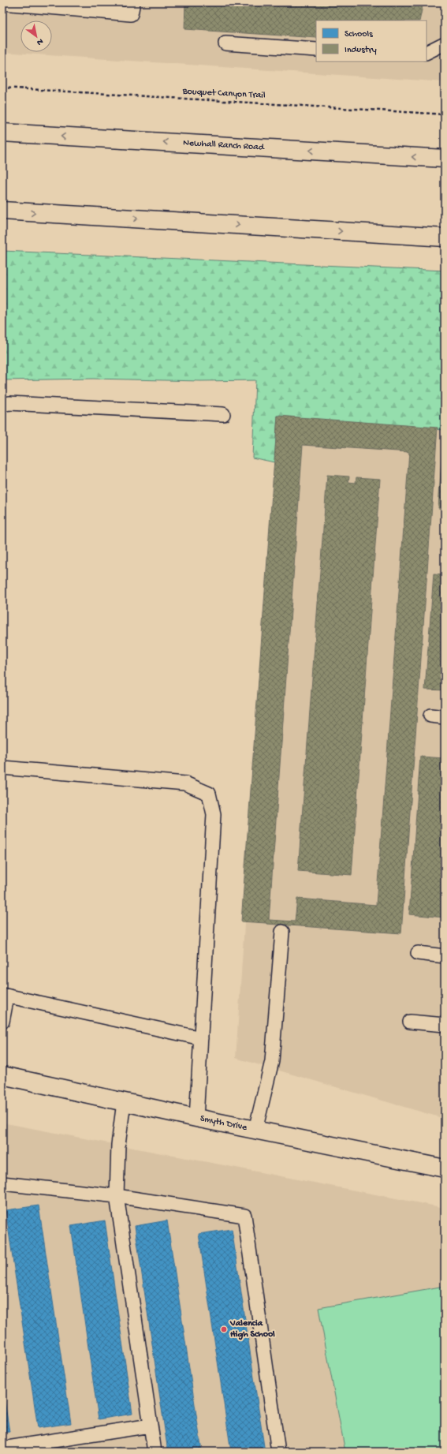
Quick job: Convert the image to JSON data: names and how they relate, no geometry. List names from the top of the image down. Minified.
{"streets":{"main road":["Newhall Ranch Road","Smyth Drive"],"path":["Bouquet Canyon Trail"]},"places":["Valencia High School"],"legend":["Schools","Industry"],"north":"bottom right"}
